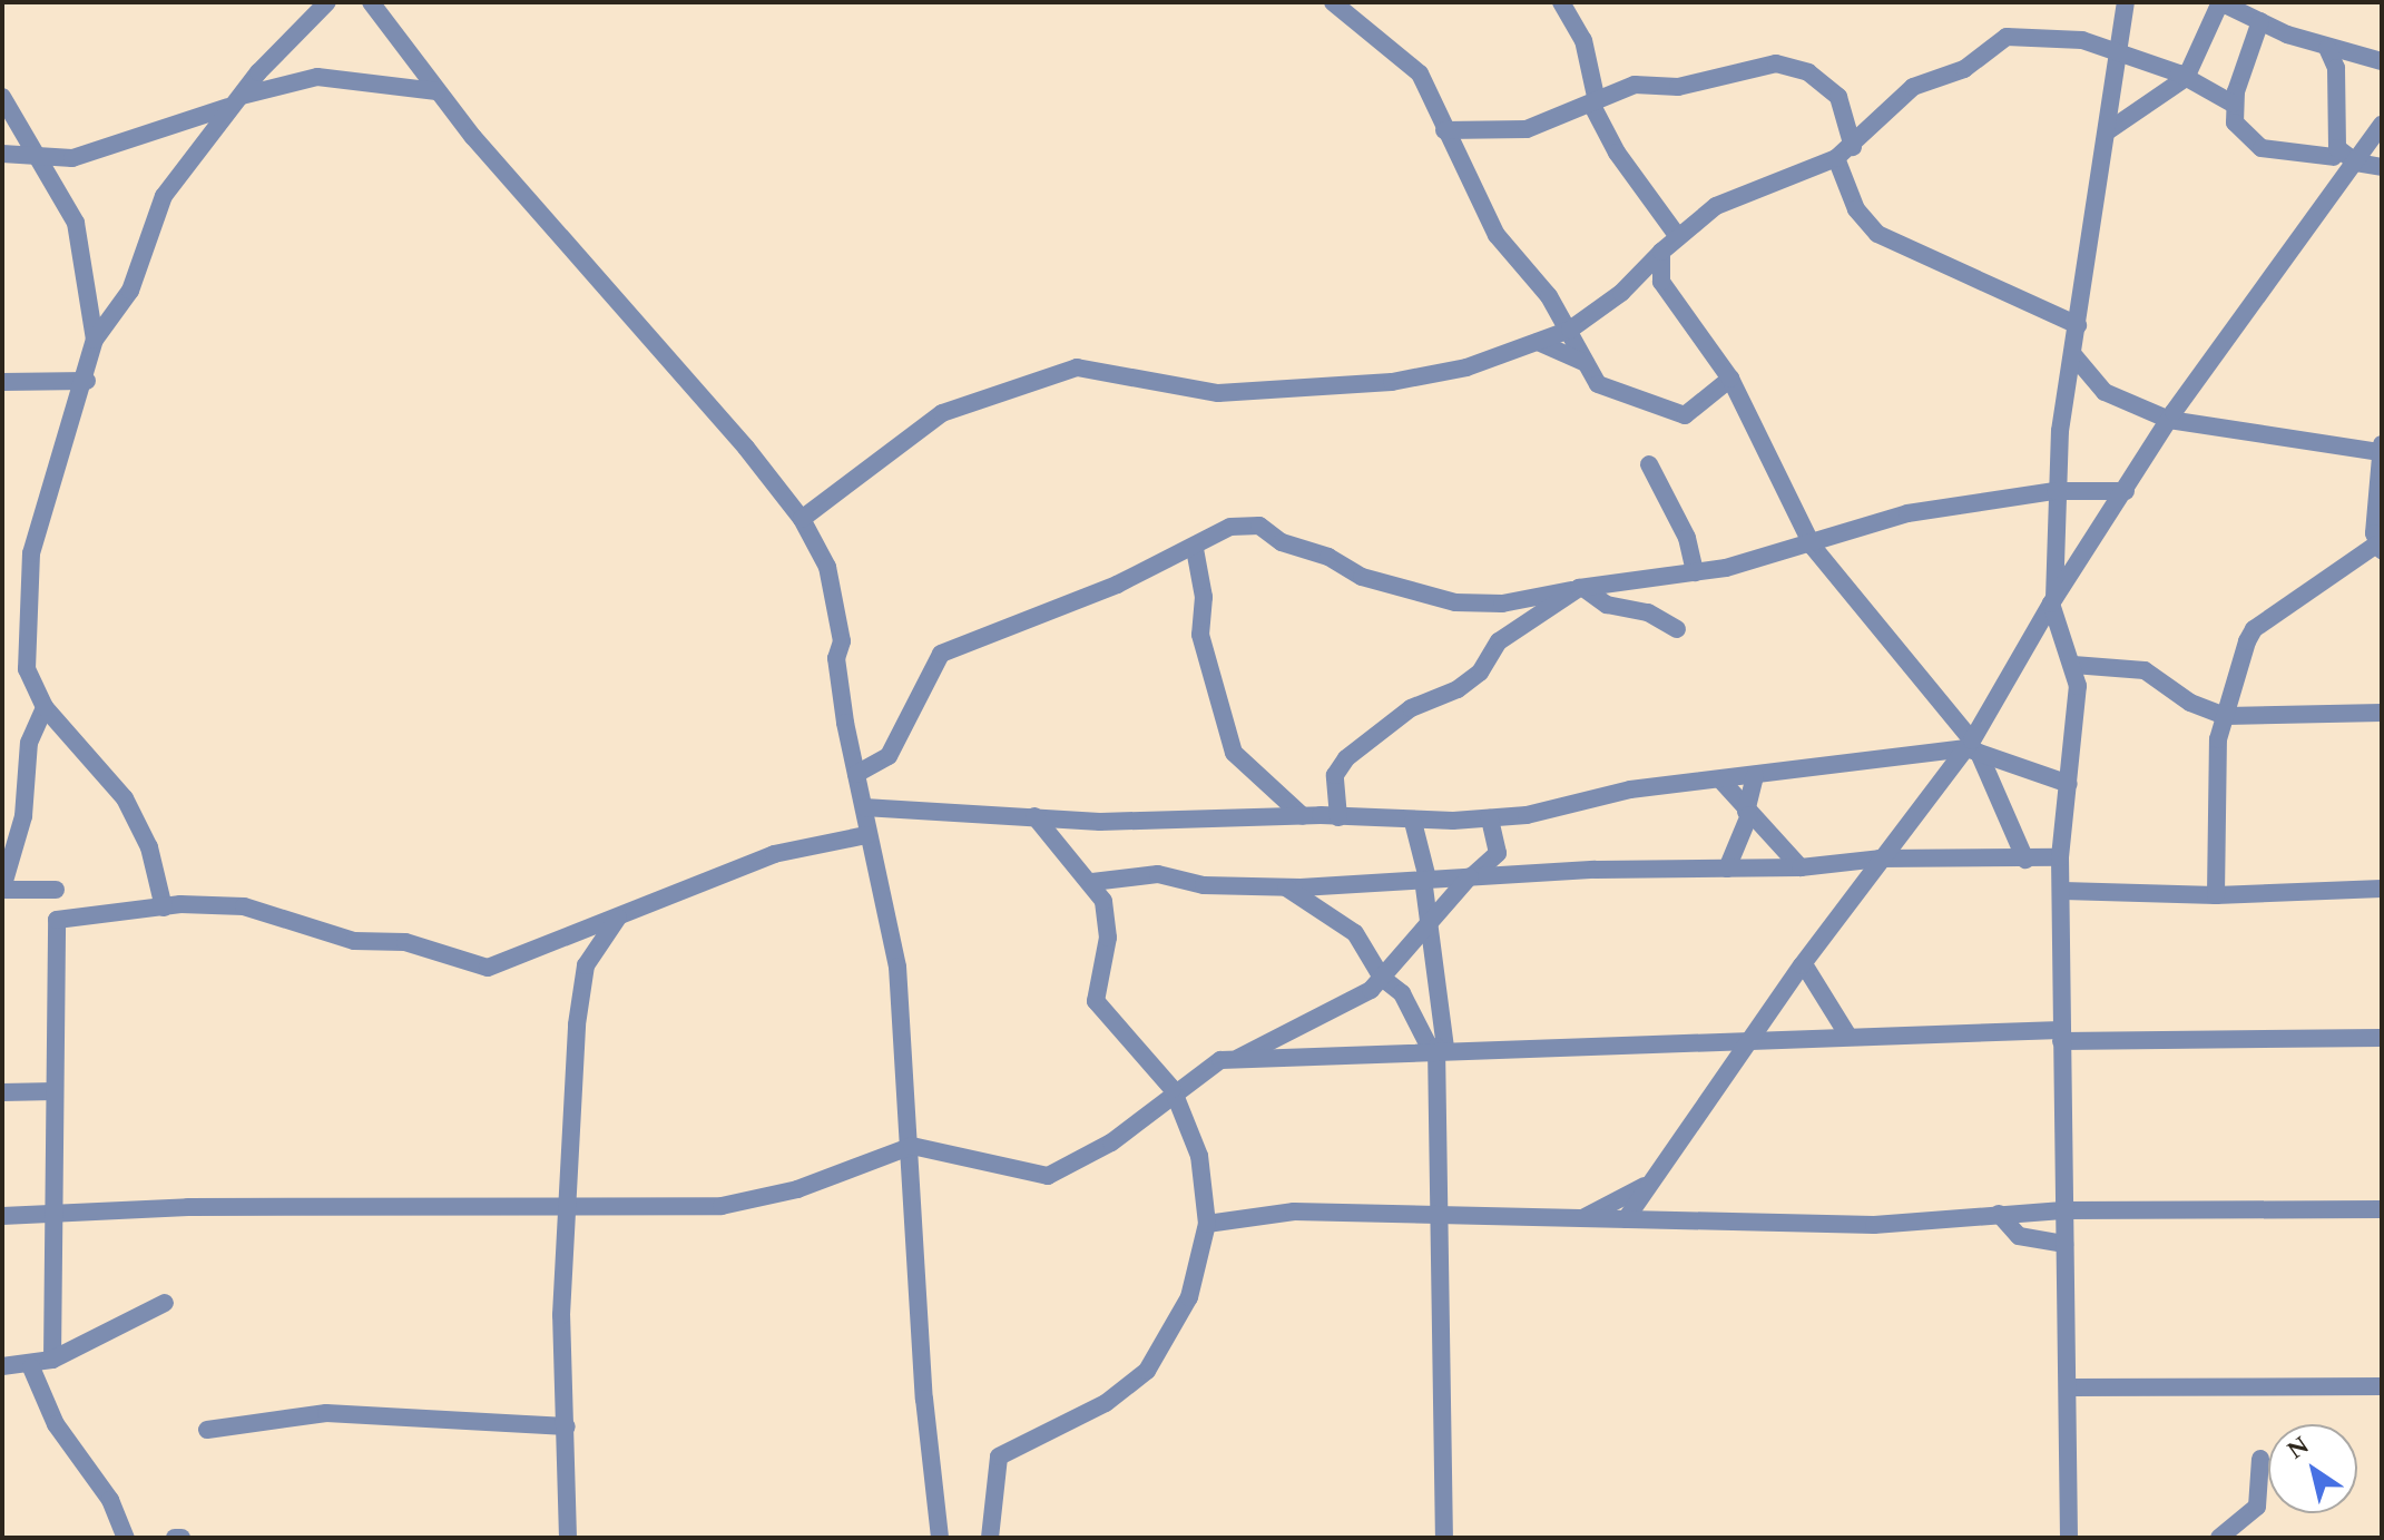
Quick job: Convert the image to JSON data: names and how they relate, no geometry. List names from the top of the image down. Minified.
{"north":"top left"}
